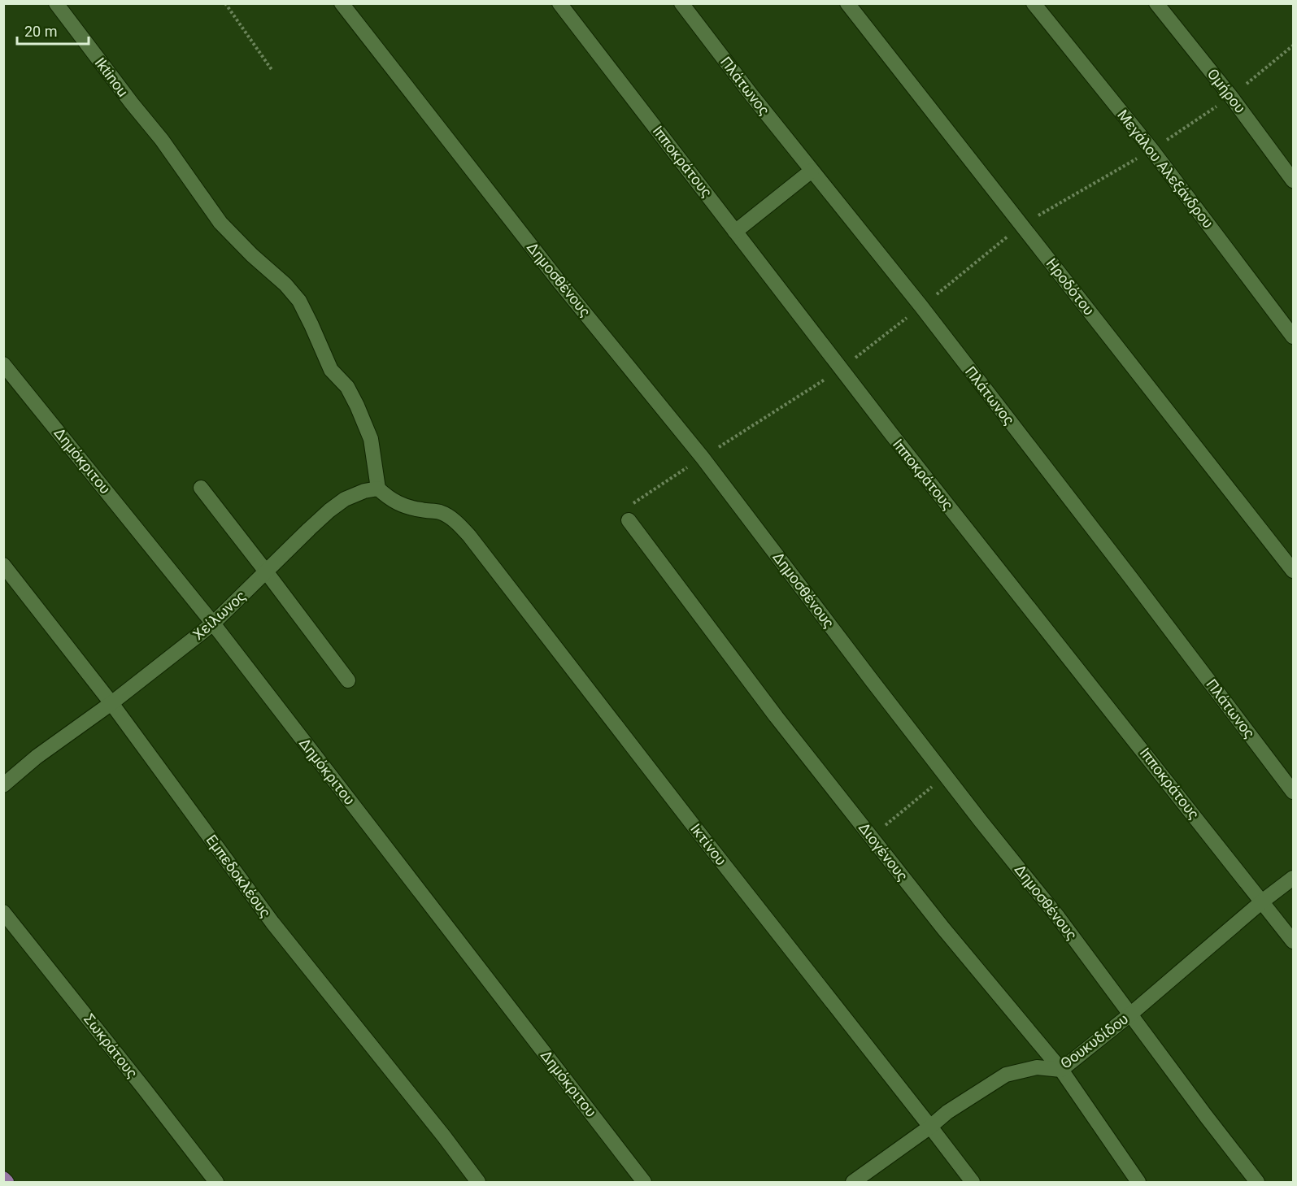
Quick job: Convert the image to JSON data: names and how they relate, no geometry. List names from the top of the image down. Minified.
{"streets":{"street":["Iktinou","Πλάτωνος","Ομήρου","Ιπποκράτους","Μεγάλου Αλεξάνδρου","Δημοσθένους","Ηροδότου","Δημόκριτου","Χείλωνος","Ικτίνου","Διογένους","Εμπεδοκλέους","Θουκυδίδου","Σωκράτους"]},"crossings":[["Iktinou","Χείλωνος"],["Iktinou","Ικτίνου"],["Ιπποκράτους","Θουκυδίδου"],["Δημοσθένους","Θουκυδίδου"],["Δημόκριτου","Χείλωνος"],["Χείλωνος","Ικτίνου"],["Χείλωνος","Εμπεδοκλέους"],["Ικτίνου","Θουκυδίδου"],["Διογένους","Θουκυδίδου"]],"scale_bar":"20 m"}
